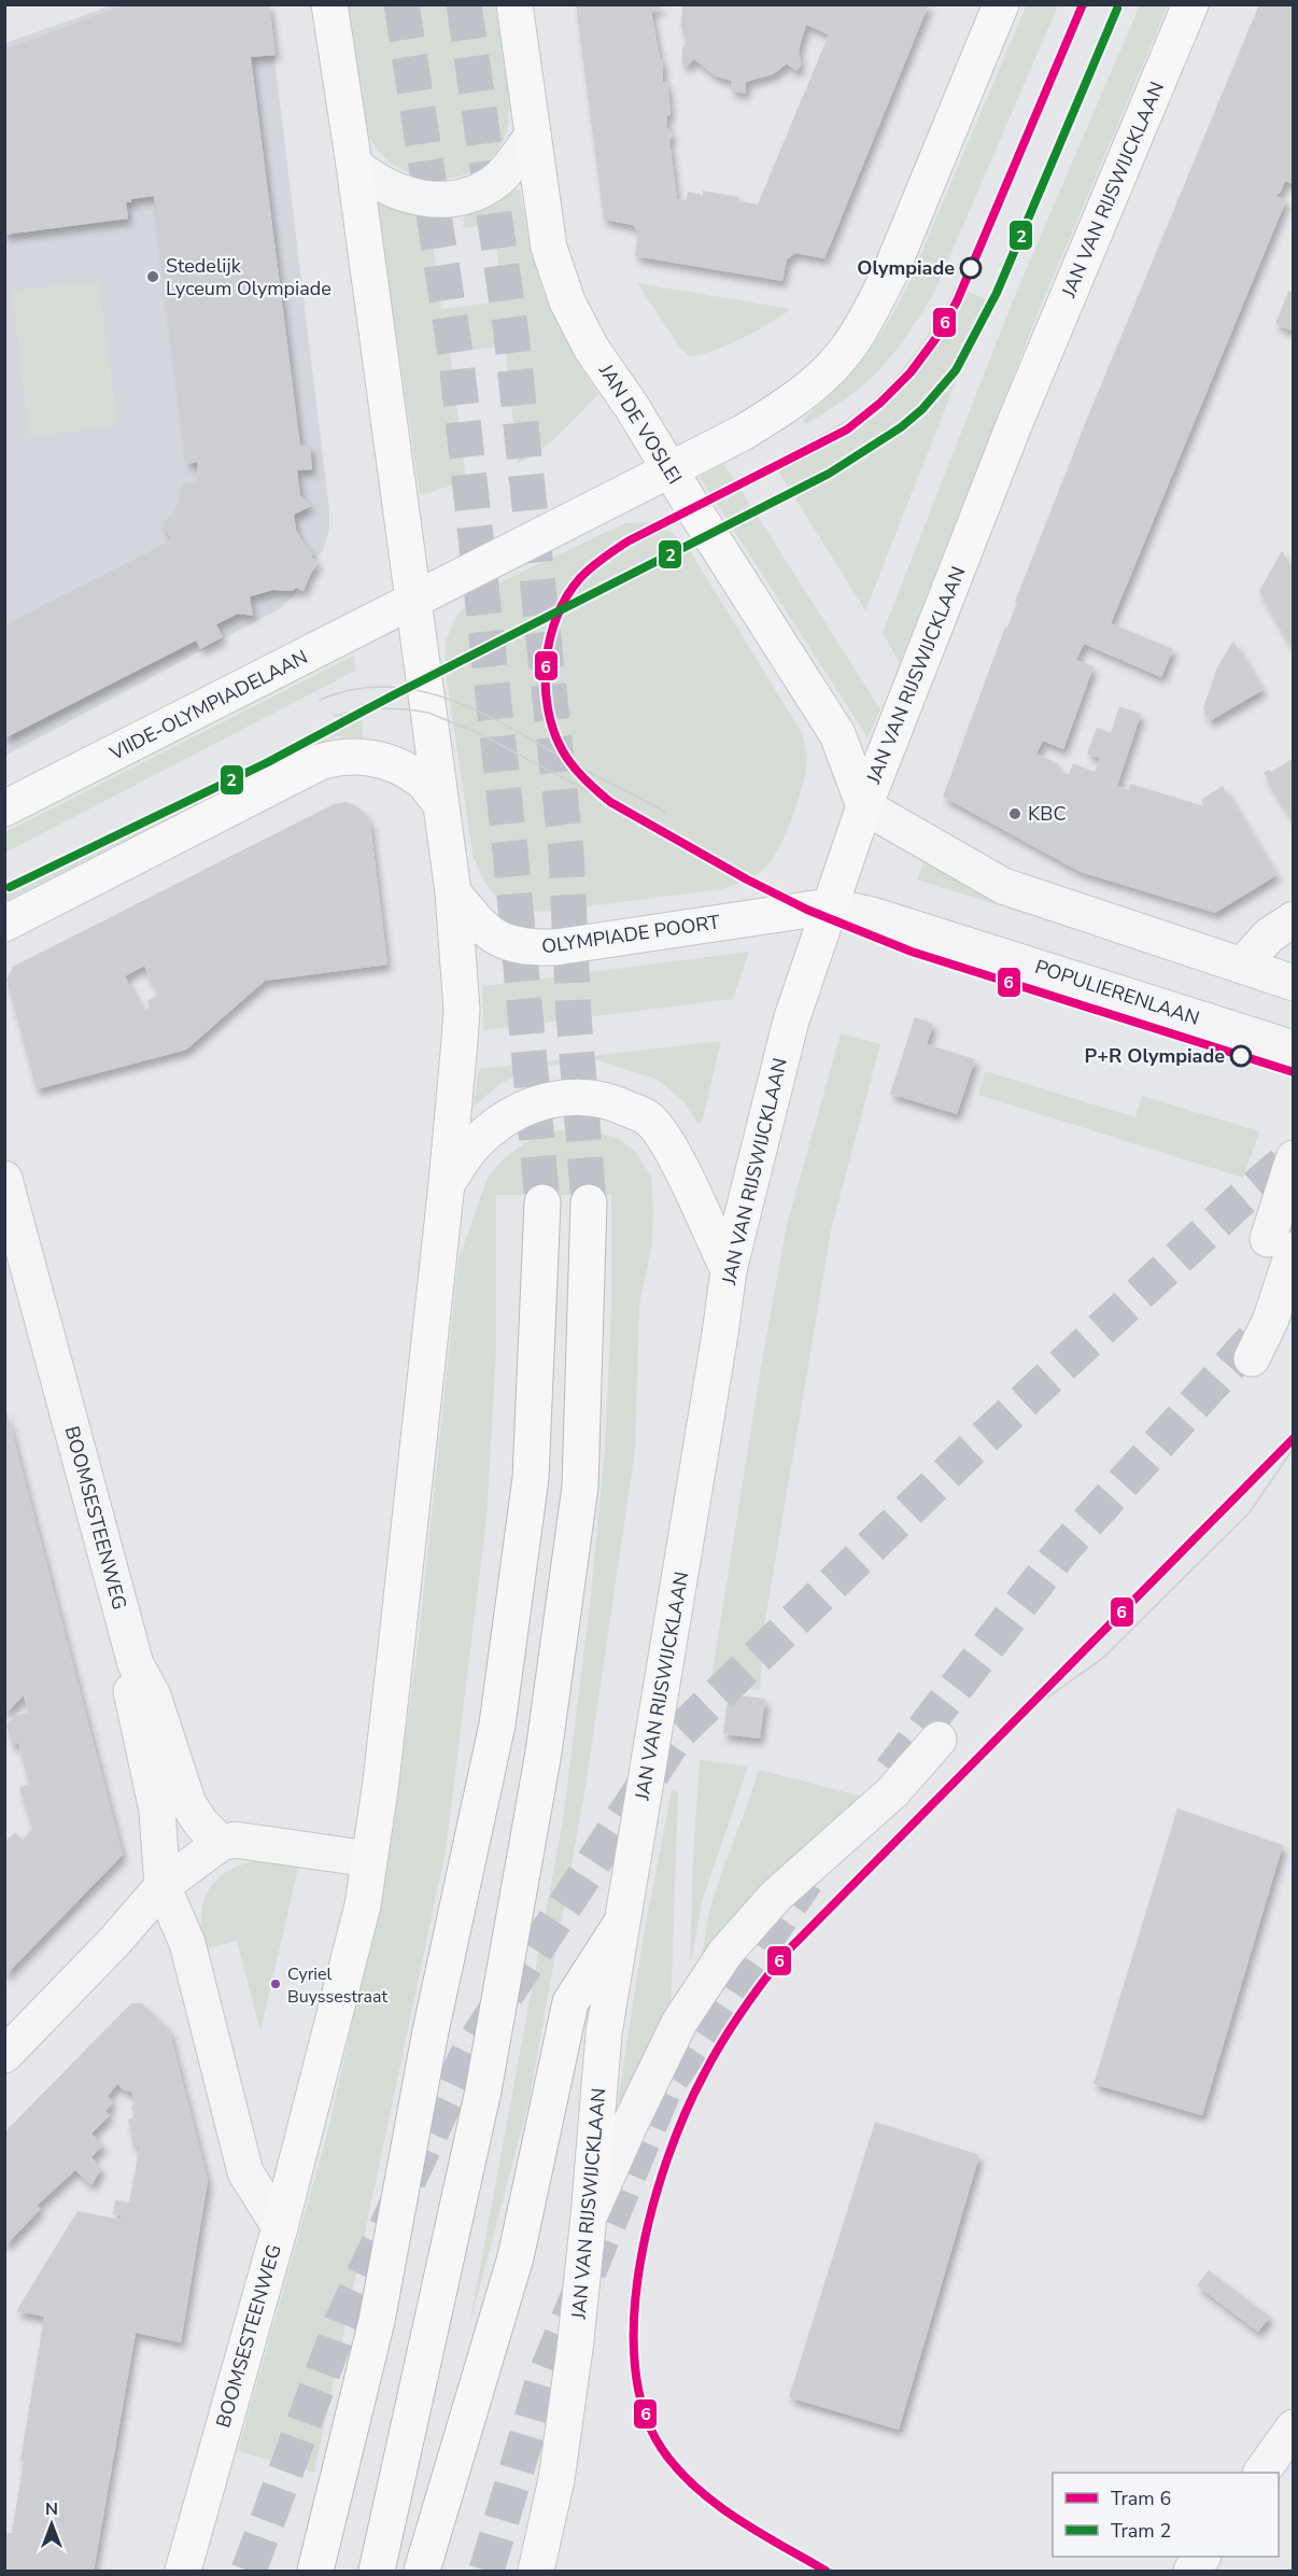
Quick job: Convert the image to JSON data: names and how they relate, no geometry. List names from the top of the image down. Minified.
{"streets":{"main road":["JAN VAN RIJSWIJCKLAAN","JAN DE VOSLEI","VIIDE-OLYMPIADELAAN","OLYMPIADE POORT","BOOMSESTEENWEG"],"street":["POPULIERENLAAN"]},"crossings":[["JAN VAN RIJSWIJCKLAAN","JAN DE VOSLEI"],["JAN VAN RIJSWIJCKLAAN","OLYMPIADE POORT"],["JAN VAN RIJSWIJCKLAAN","POPULIERENLAAN"],["OLYMPIADE POORT","POPULIERENLAAN"]],"places":["Olympiade","Stedelijk Lyceum Olympiade","KBC","P+R Olympiade","Cyriel Buyssestraat"],"lines":["tram line 6","tram line 2"],"legend":["Tram 6","Tram 2"],"north":"top"}
